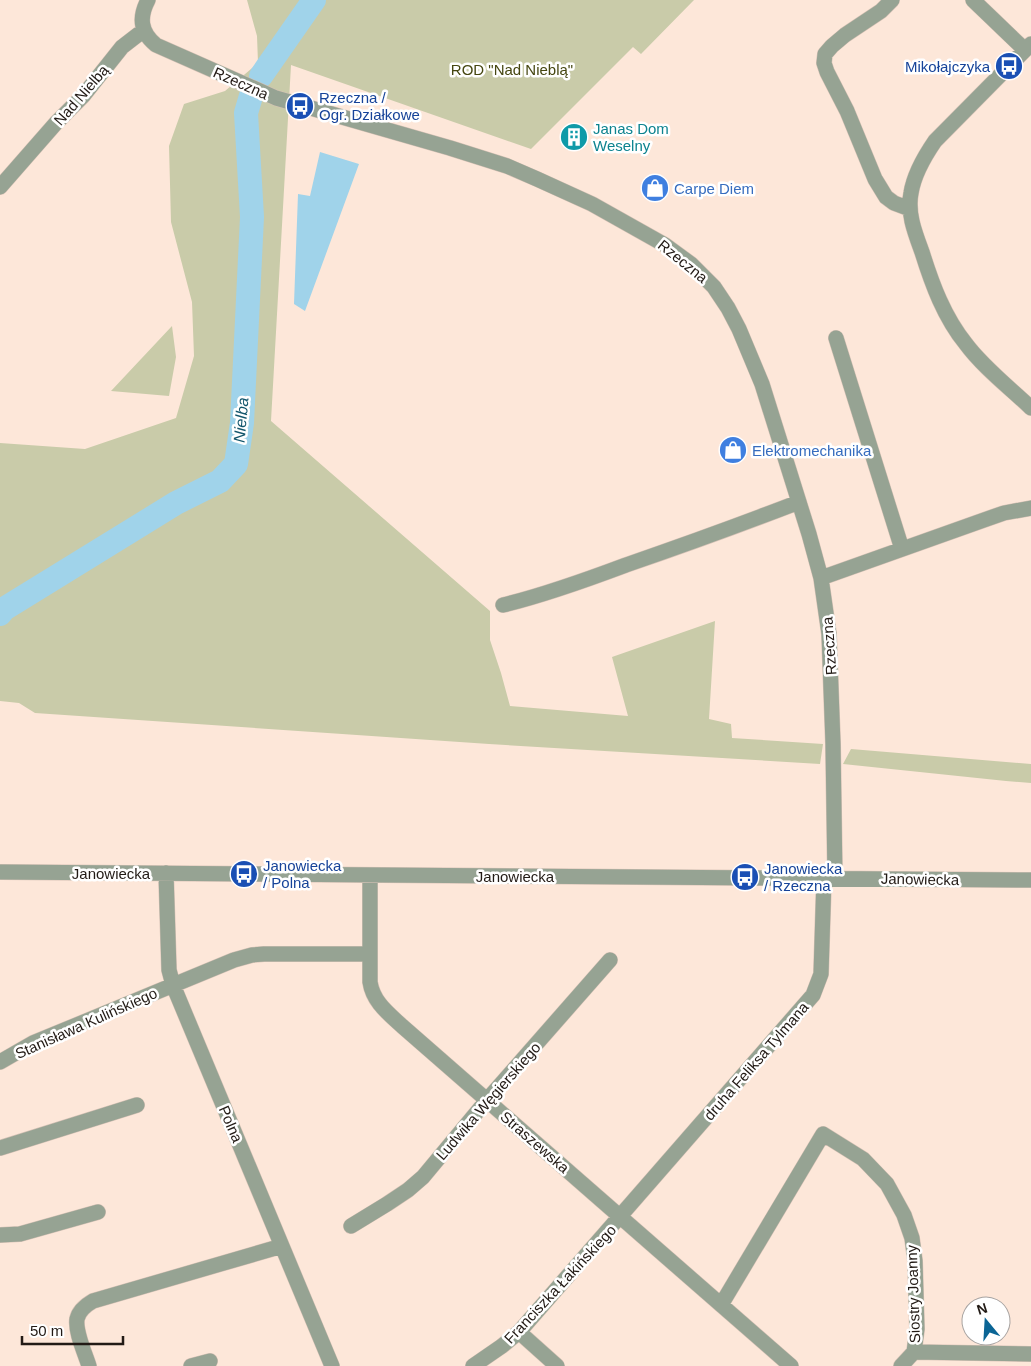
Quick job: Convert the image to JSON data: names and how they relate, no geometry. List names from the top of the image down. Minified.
{"streets":{"street":["Rzeczna","Nad Nielbą","Janowiecka","Stanisława Kulińskiego","druha Feliksa Tylmana","Ludwika Węgierskiego","Polna","Straszewska","Franciszka Łakińskiego","Siostry Joanny"]},"crossings":[["Rzeczna","Nad Nielbą"],["Rzeczna","Janowiecka"],["Rzeczna","druha Feliksa Tylmana"],["Janowiecka","druha Feliksa Tylmana"],["Janowiecka","Polna"],["Janowiecka","Straszewska"],["Stanisława Kulińskiego","Polna"],["Stanisława Kulińskiego","Straszewska"],["druha Feliksa Tylmana","Straszewska"],["druha Feliksa Tylmana","Franciszka Łakińskiego"],["Ludwika Węgierskiego","Straszewska"],["Straszewska","Franciszka Łakińskiego"],["Straszewska","Siostry Joanny"]],"water":["Nielba"],"parks":["ROD \"Nad Nieblą\""],"places":{"bus stop":["Mikołajczyka","Rzeczna / Ogr. Działkowe","Janowiecka / Polna","Janowiecka / Rzeczna"],"building":["Janas Dom Weselny"],"shop":["Carpe Diem","Elektromechanika"]},"scale_bar":"50 m","north":"top"}
